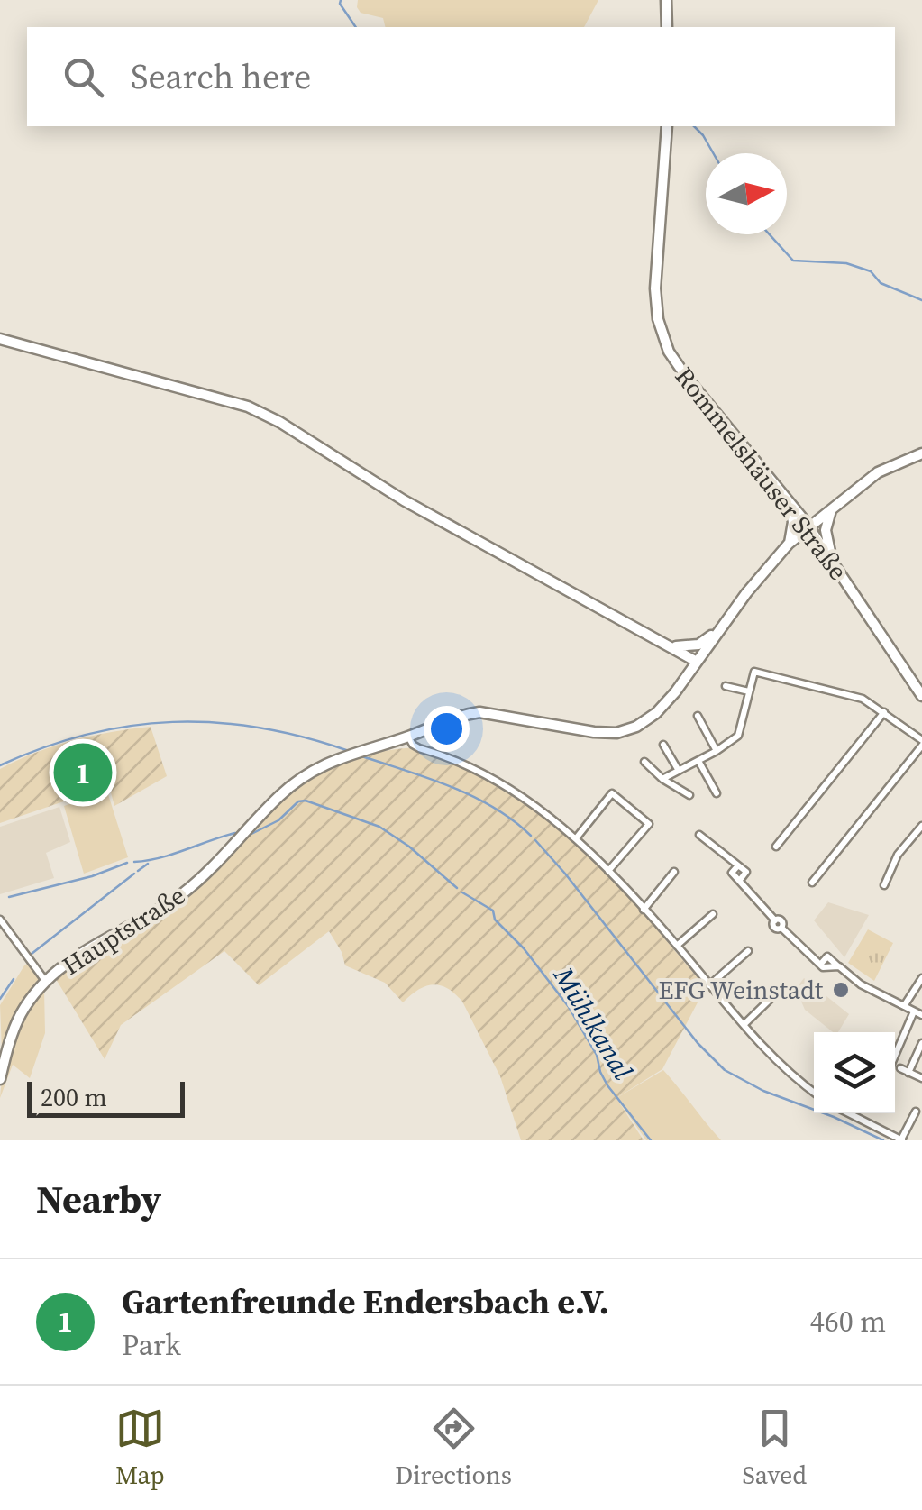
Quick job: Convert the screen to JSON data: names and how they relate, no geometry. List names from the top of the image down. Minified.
{"streets":{"main road":["Rommelshäuser Straße","Hauptstraße"]},"crossings":[["Rommelshäuser Straße","Hauptstraße"]],"water":["Mühlkanal"],"places":["EFG Weinstadt"],"scale_bar":"200 m","north":"right","page":{"search":"Search here","pins":"1","scale":"200 m","heading":"Nearby","list":[{"mark":"1","name":"Gartenfreunde Endersbach e.V.","note":"Park","value":"460 m"}],"nav":["Map","Directions","Saved"]}}
